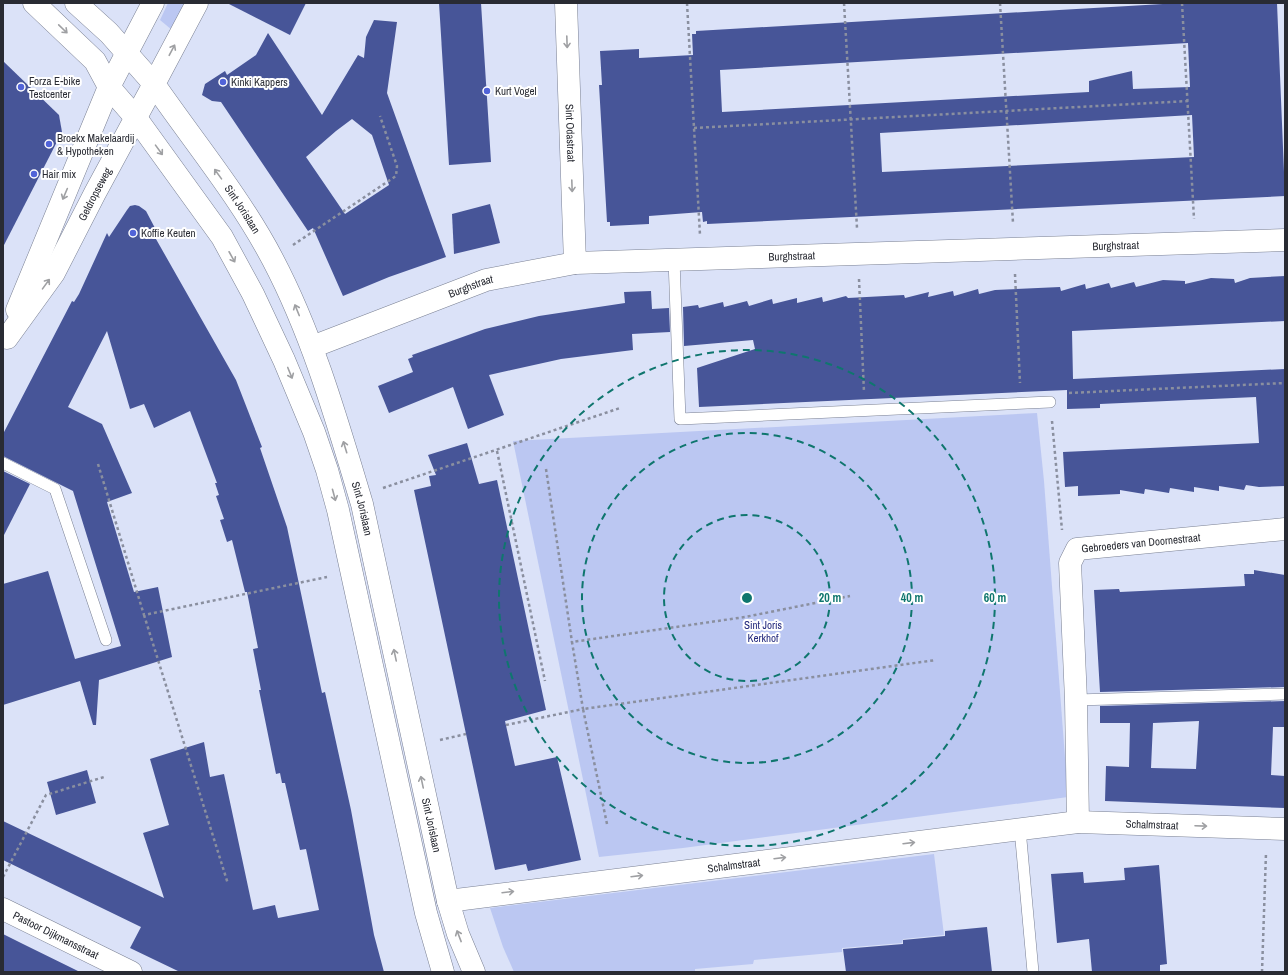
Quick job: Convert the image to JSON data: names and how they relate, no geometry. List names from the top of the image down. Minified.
{"streets":{"street":["Sint Odastraat","Geldropseweg","Sint Jorislaan","Burghstraat","Gebroeders van Doornestraat","Schalmstraat","Pastoor Dijkmansstraat"]},"crossings":[["Sint Odastraat","Burghstraat"],["Geldropseweg","Sint Jorislaan"],["Sint Jorislaan","Burghstraat"],["Sint Jorislaan","Schalmstraat"],["Gebroeders van Doornestraat","Schalmstraat"]],"one_way":["Sint Odastraat","Schalmstraat"],"parks":["Sint Joris Kerkhof"],"places":["Kinki Kappers","Forza E-bike Testcenter","Kurt Vogel","Broekx Makelaardij & Hypotheken","Hair mix","Koffie Keuten"],"rings":["20 m","40 m","60 m"]}
